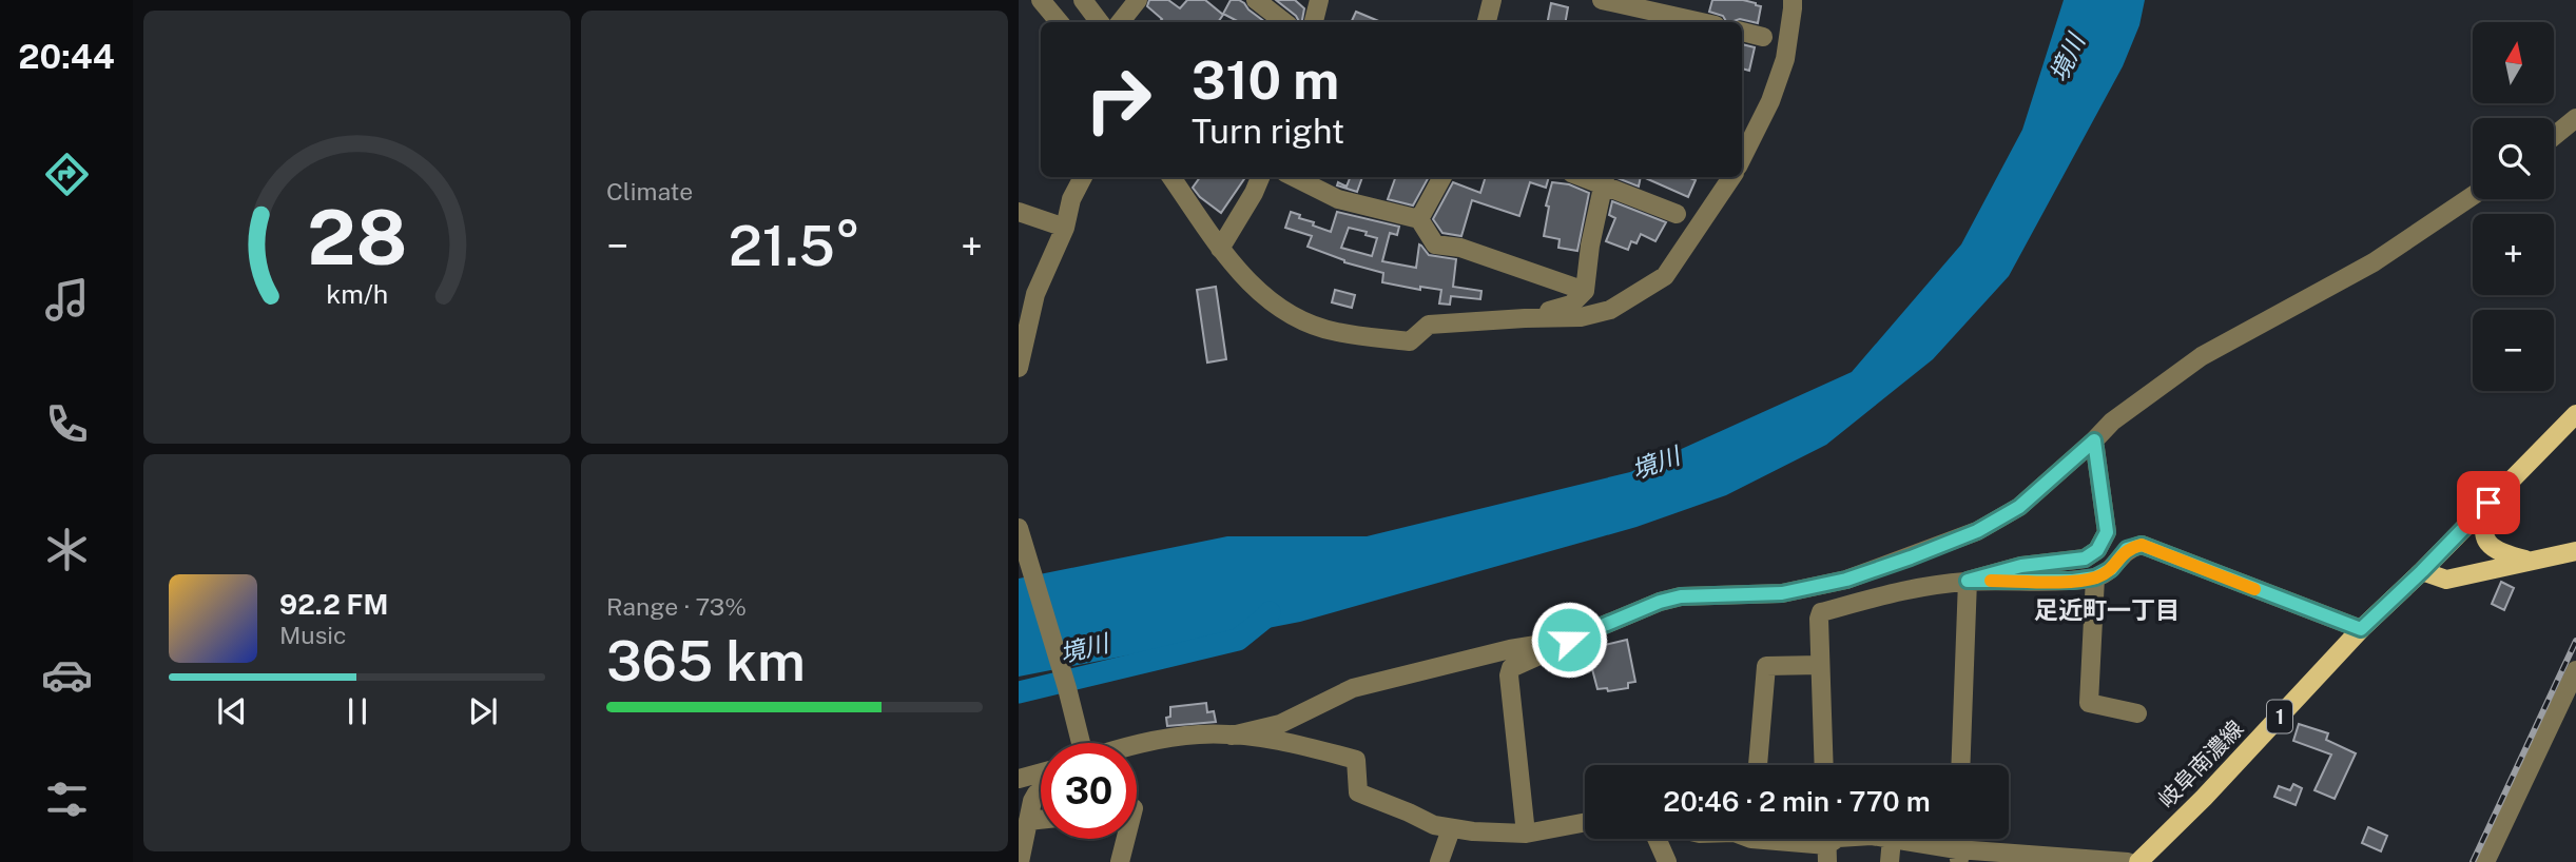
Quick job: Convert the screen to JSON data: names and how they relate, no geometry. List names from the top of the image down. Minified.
{"streets":{"main road":["1","岐阜南濃線"]},"districts":["足近町一丁目"],"water":["境川"],"north":"top","page":{"tabs":"20:44","tile":["Climate",["Range · 73%","365 km"]],"map_buttons":["+","−"],"turn":["310 m","Turn right"],"heat":["−","21.5°","+"],"song":["92.2 FM","Music"],"limit":"30","trip":"20:46 · 2 min · 770 m","gauge":["28","km/h"]}}
